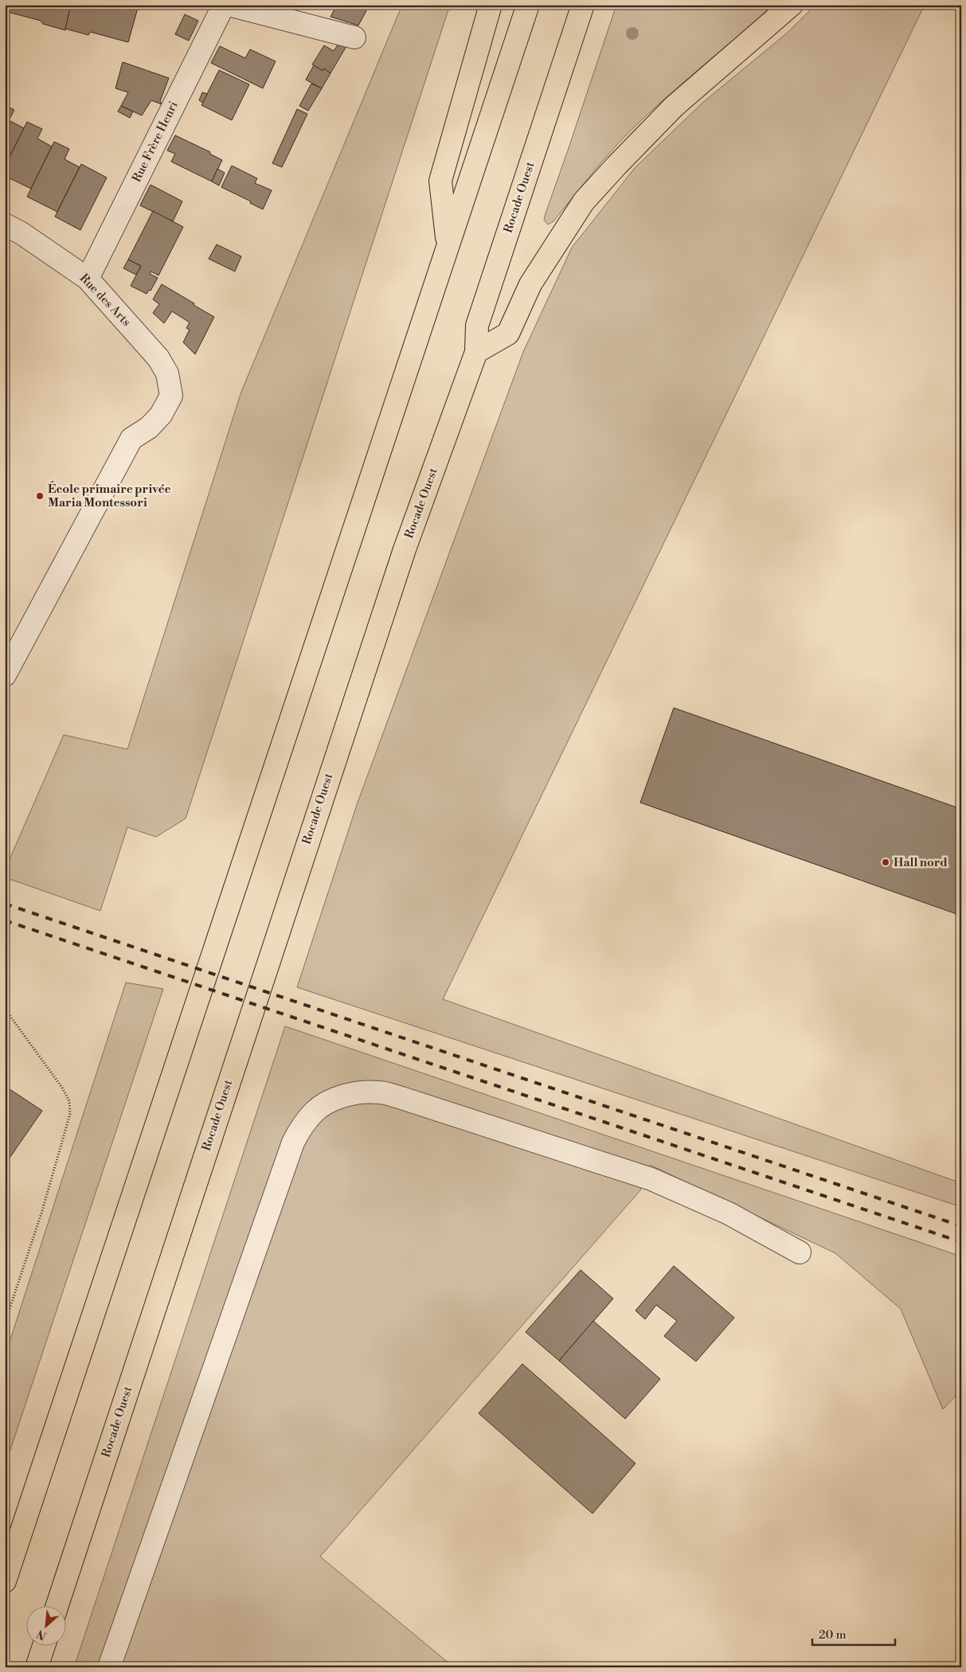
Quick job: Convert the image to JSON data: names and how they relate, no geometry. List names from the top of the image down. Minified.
{"streets":{"highway":["Rocade Ouest"],"street":["Rue Frère Henri","Rue des Arts"]},"crossings":[["Rue Frère Henri","Rue des Arts"]],"places":["École primaire privée Maria Montessori","Hall nord"],"scale_bar":"20 m","north":"bottom left"}
